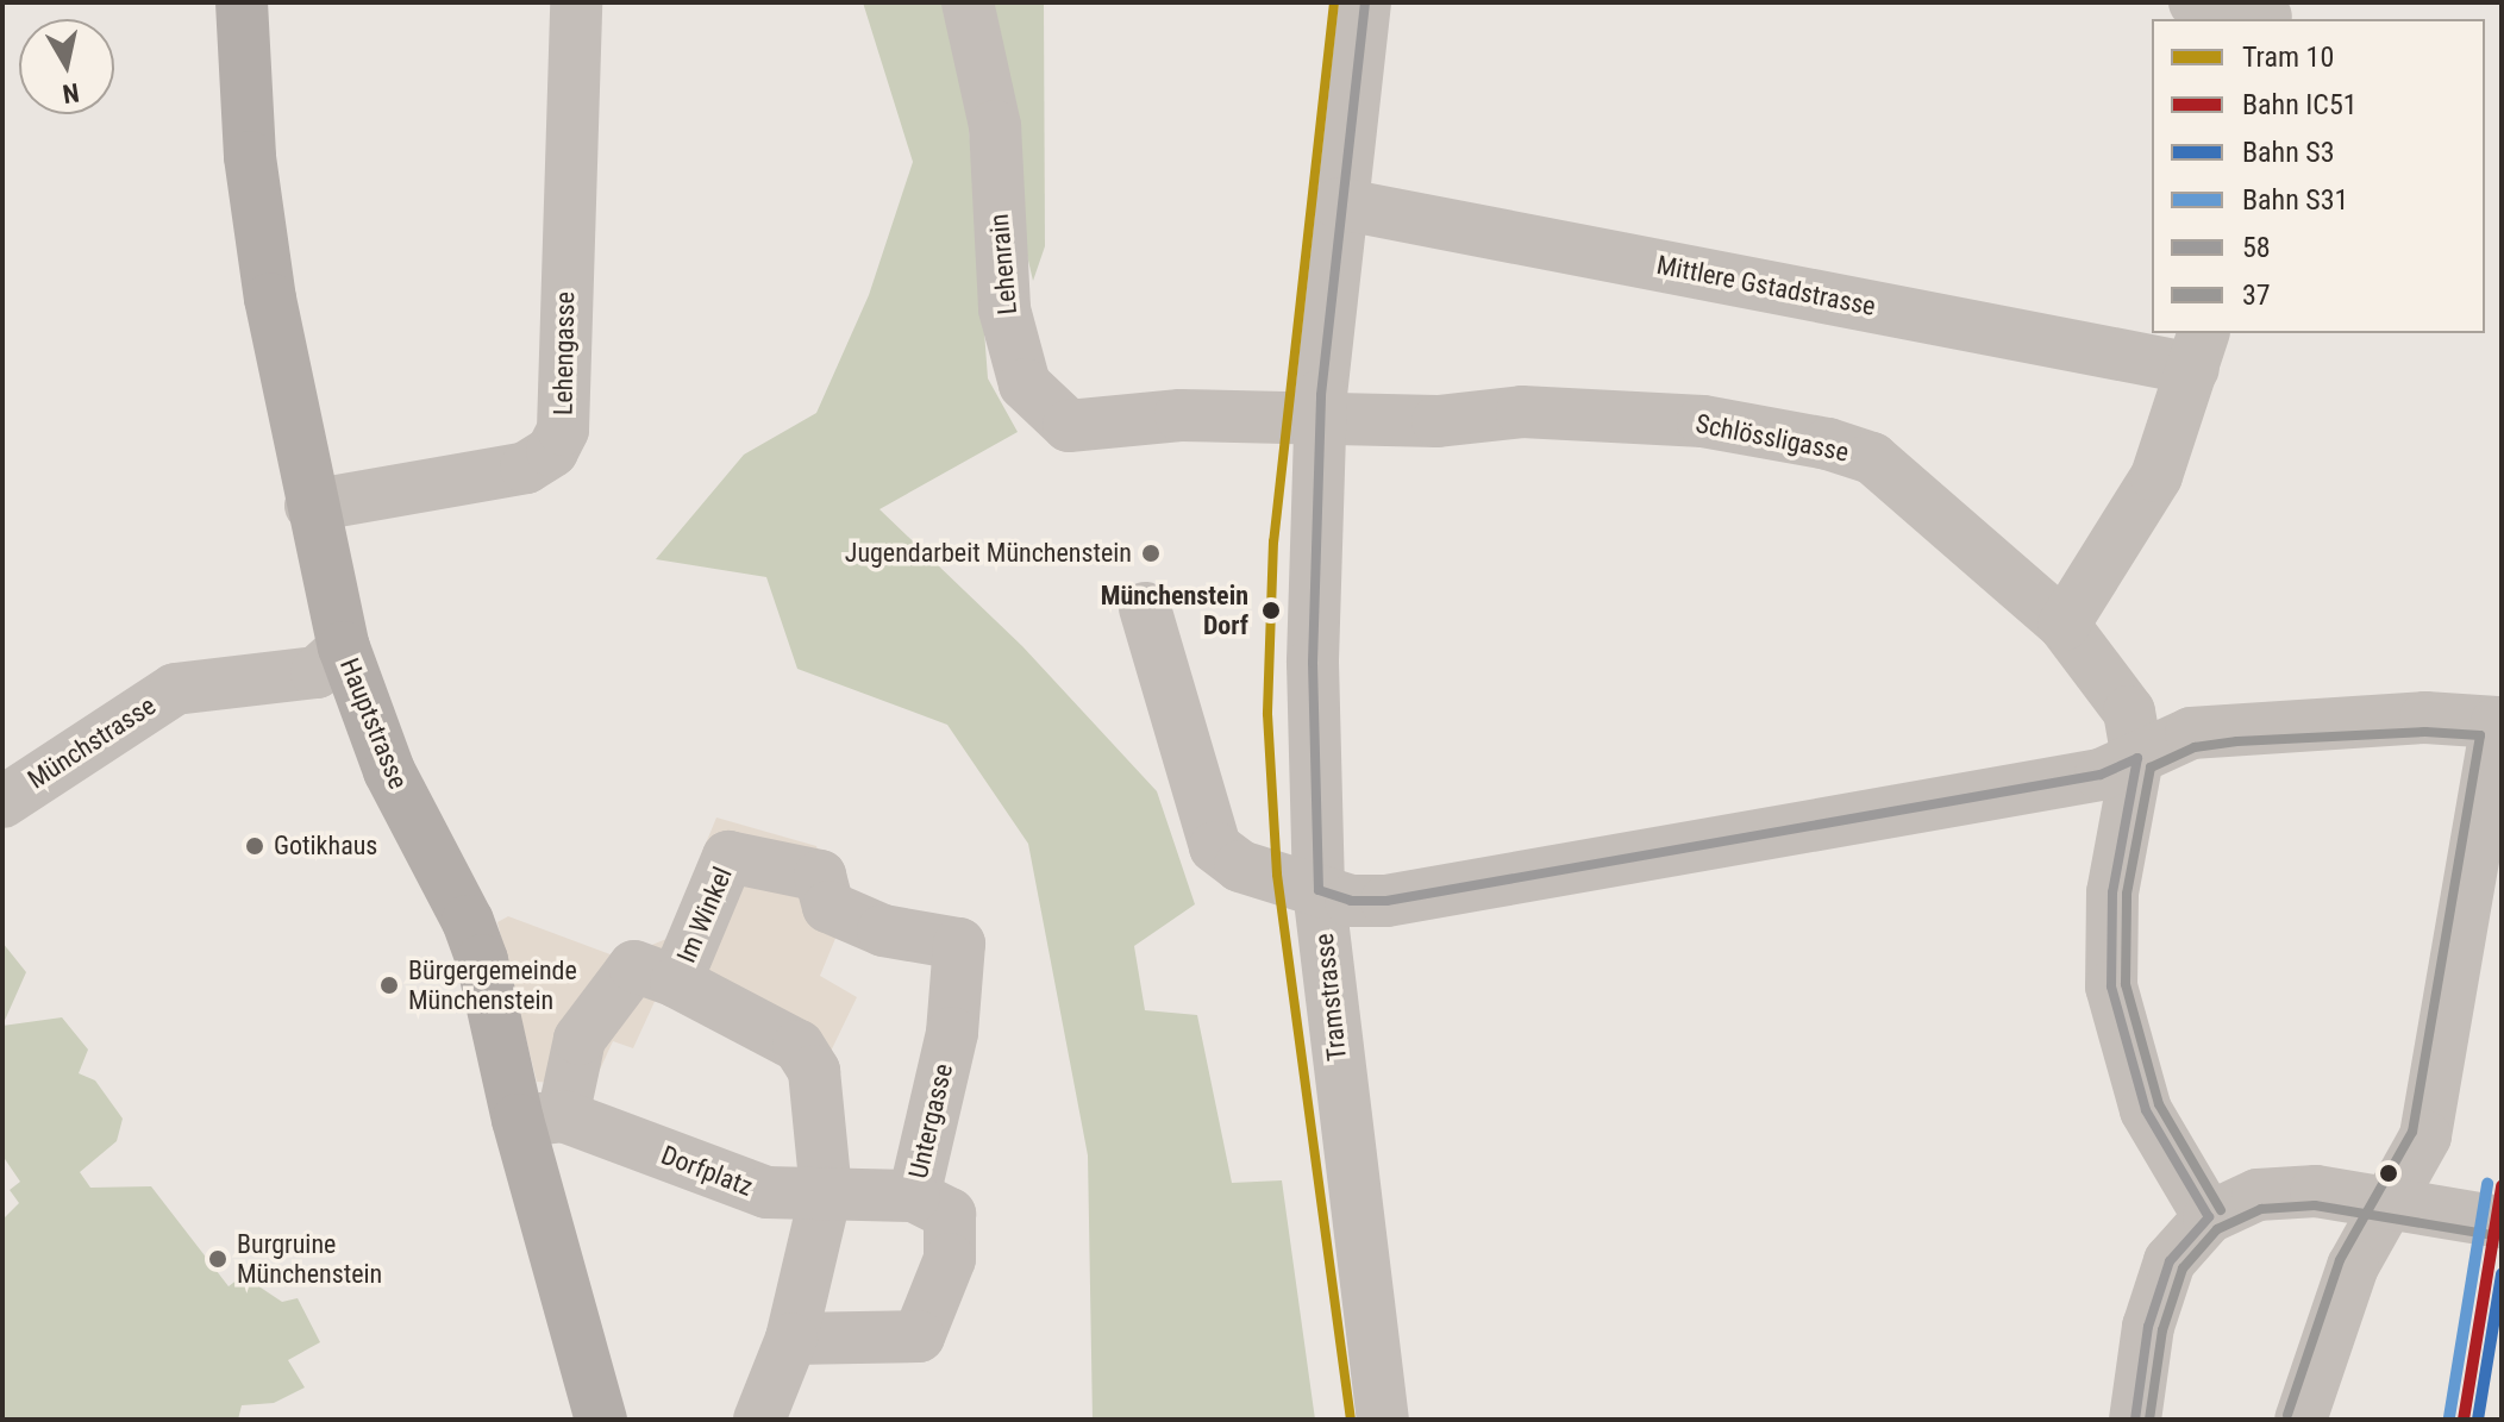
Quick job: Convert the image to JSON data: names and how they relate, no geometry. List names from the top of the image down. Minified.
{"streets":{"main road":["Hauptstrasse"],"street":["Lehenrain","Mittlere Gstadstrasse","Lehengasse","Schlössligasse","Münchstrasse","Im Winkel","Tramstrasse","Untergasse","Dorfplatz"]},"crossings":[["Lehenrain","Schlössligasse"],["Lehenrain","Tramstrasse"],["Mittlere Gstadstrasse","Tramstrasse"],["Lehengasse","Hauptstrasse"],["Schlössligasse","Tramstrasse"],["Hauptstrasse","Münchstrasse"],["Hauptstrasse","Dorfplatz"],["Im Winkel","Untergasse"],["Untergasse","Dorfplatz"]],"places":["Jugendarbeit Münchenstein","Münchenstein Dorf","Gotikhaus","Bürgergemeinde Münchenstein","Burgruine Münchenstein"],"lines":["tram line 10","transit line 58","transit line 37","rail line S31","rail line IC51","rail line S3"],"legend":["Tram 10","Bahn IC51","Bahn S3","Bahn S31","58","37"],"north":"bottom"}
